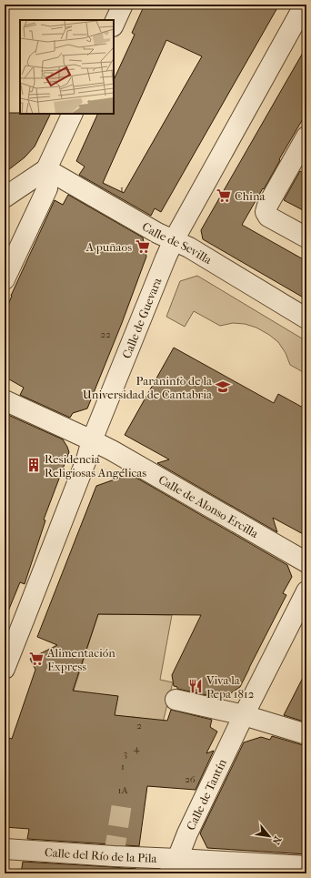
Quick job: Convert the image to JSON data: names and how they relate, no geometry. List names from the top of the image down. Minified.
{"streets":{"street":["Calle de Sevilla","Calle de Guevara","Calle de Alonso Ercilla","Calle de Tantín","Calle del Río de la Pila"]},"crossings":[["Calle de Sevilla","Calle de Guevara"],["Calle de Guevara","Calle de Alonso Ercilla"],["Calle de Tantín","Calle del Río de la Pila"]],"places":{"supermarket":["China","A puñaos","Alimentación Express"],"school or university":["Paraninfo de la Universidad de Cantabria"],"building":["Residencia Religiosas Angélicas"],"restaurant":["Viva la Pepa 1812"]},"house_numbers":["1","22","2","4","3","1","26","1A"],"north":"bottom right"}
